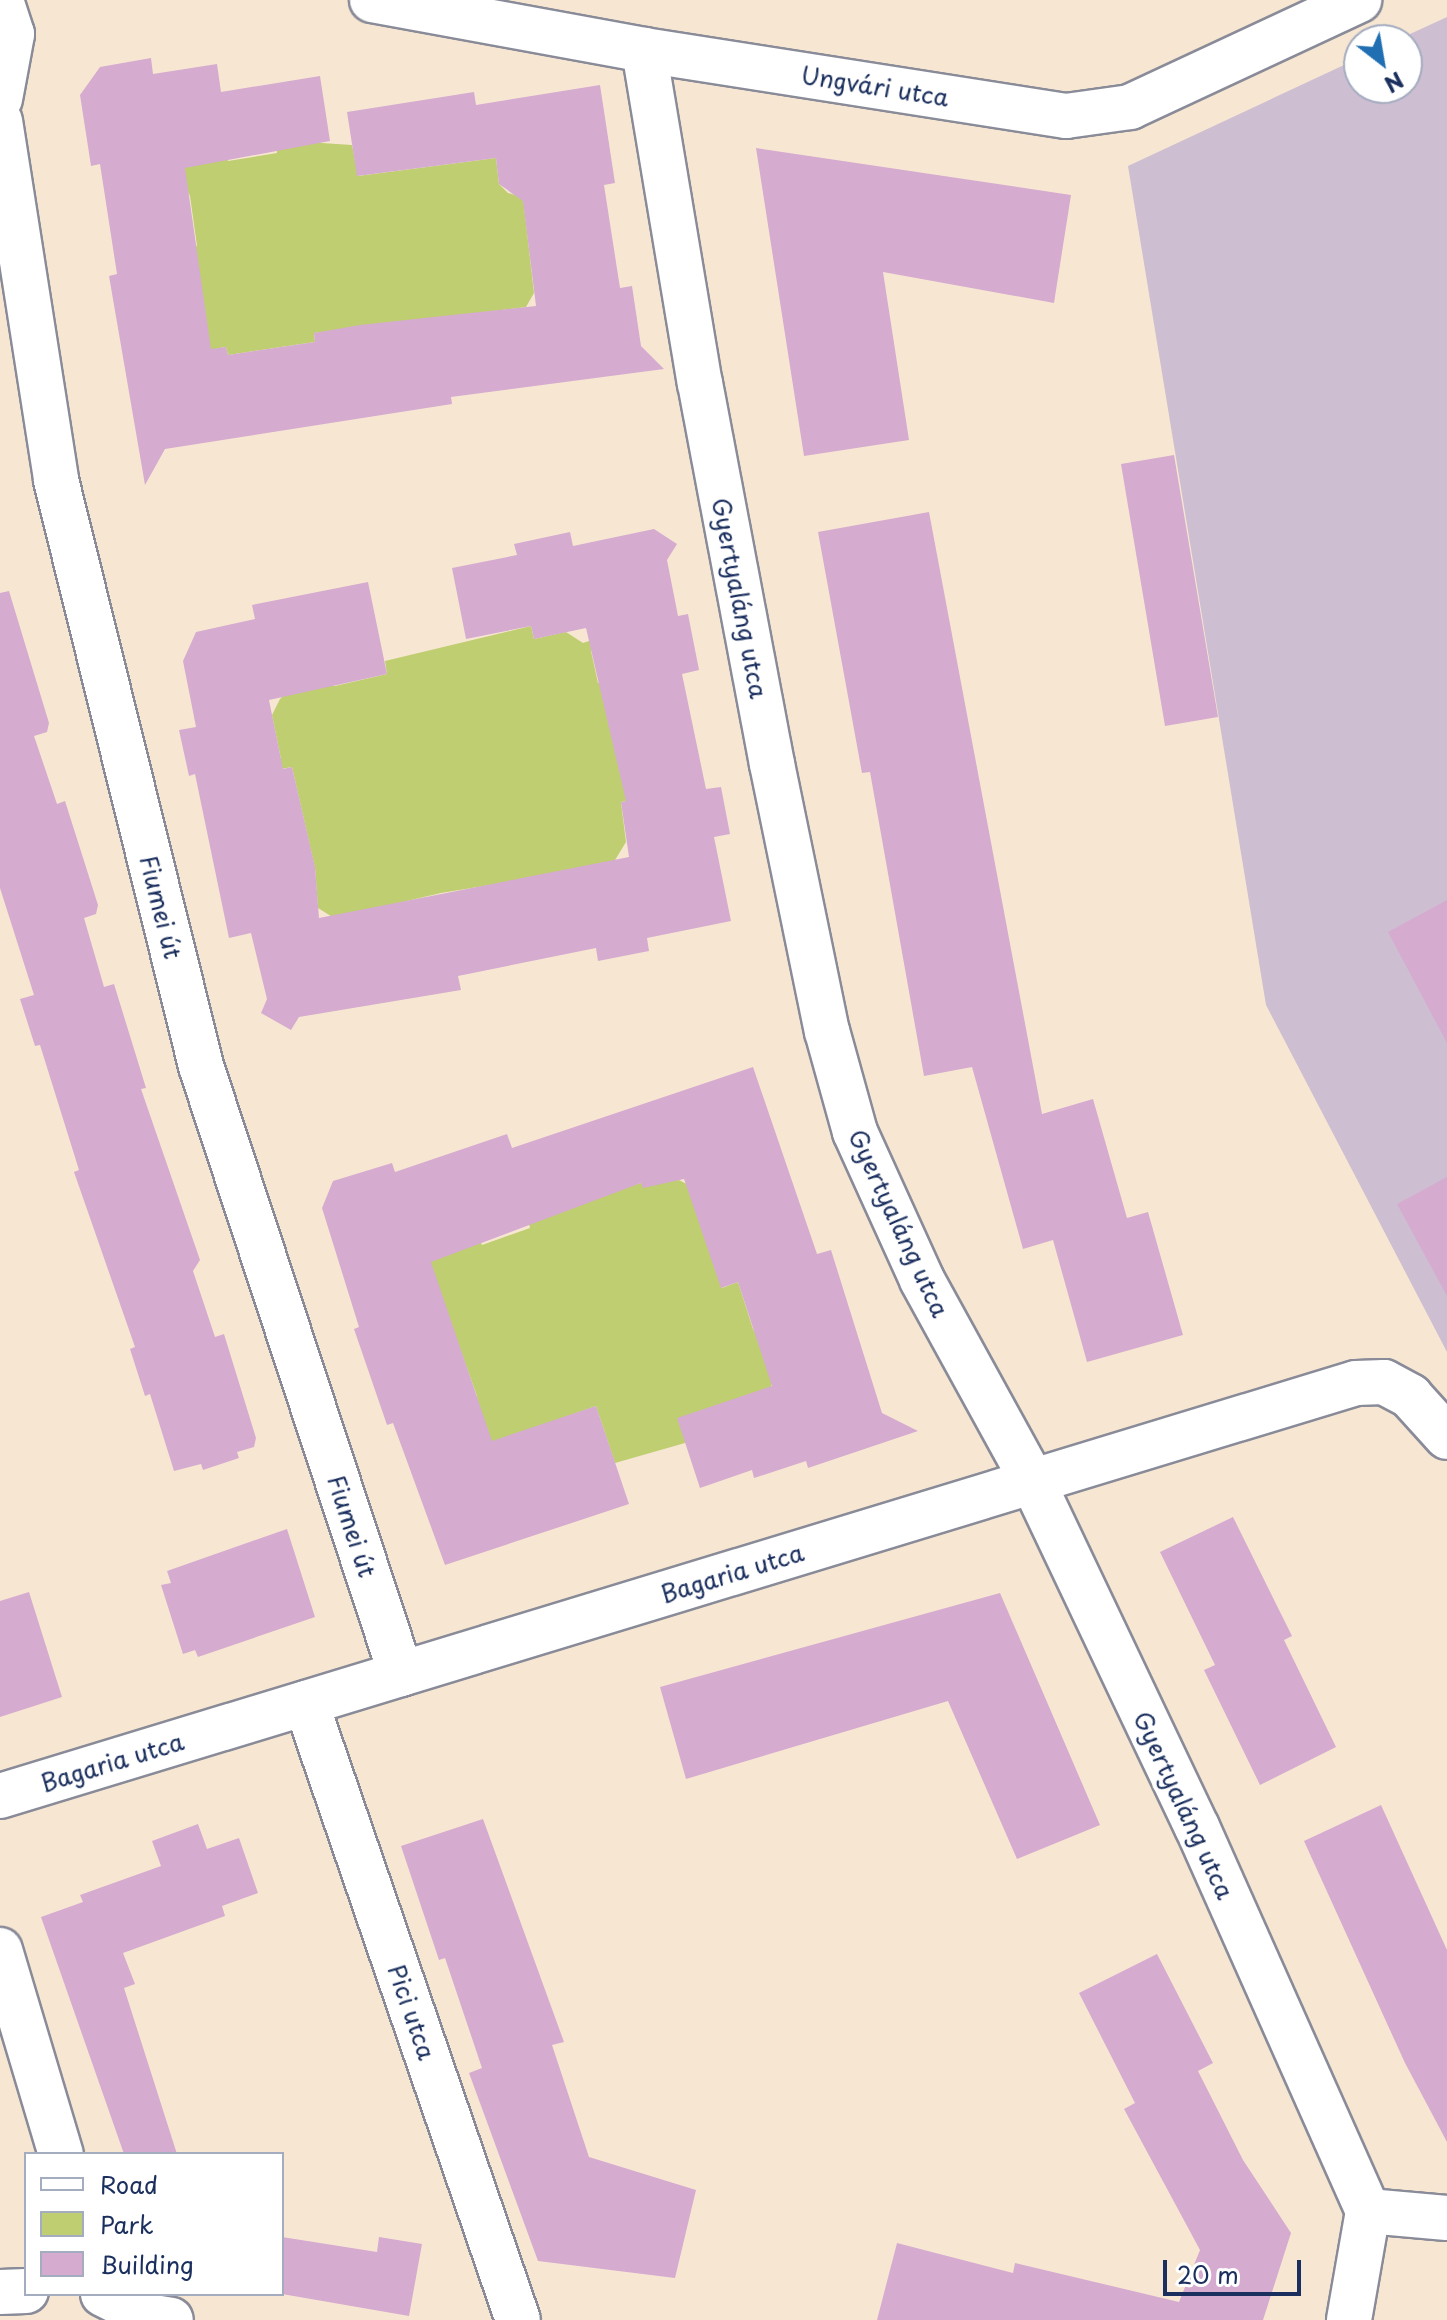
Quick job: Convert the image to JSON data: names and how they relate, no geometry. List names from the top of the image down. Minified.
{"streets":{"street":["Ungvári utca","Gyertyaláng utca","Fiumei út","Bagaria utca","Pici utca"]},"crossings":[["Ungvári utca","Gyertyaláng utca"],["Gyertyaláng utca","Bagaria utca"],["Fiumei út","Bagaria utca"],["Bagaria utca","Pici utca"]],"legend":["Road","Park","Building"],"scale_bar":"20 m","north":"bottom right"}
